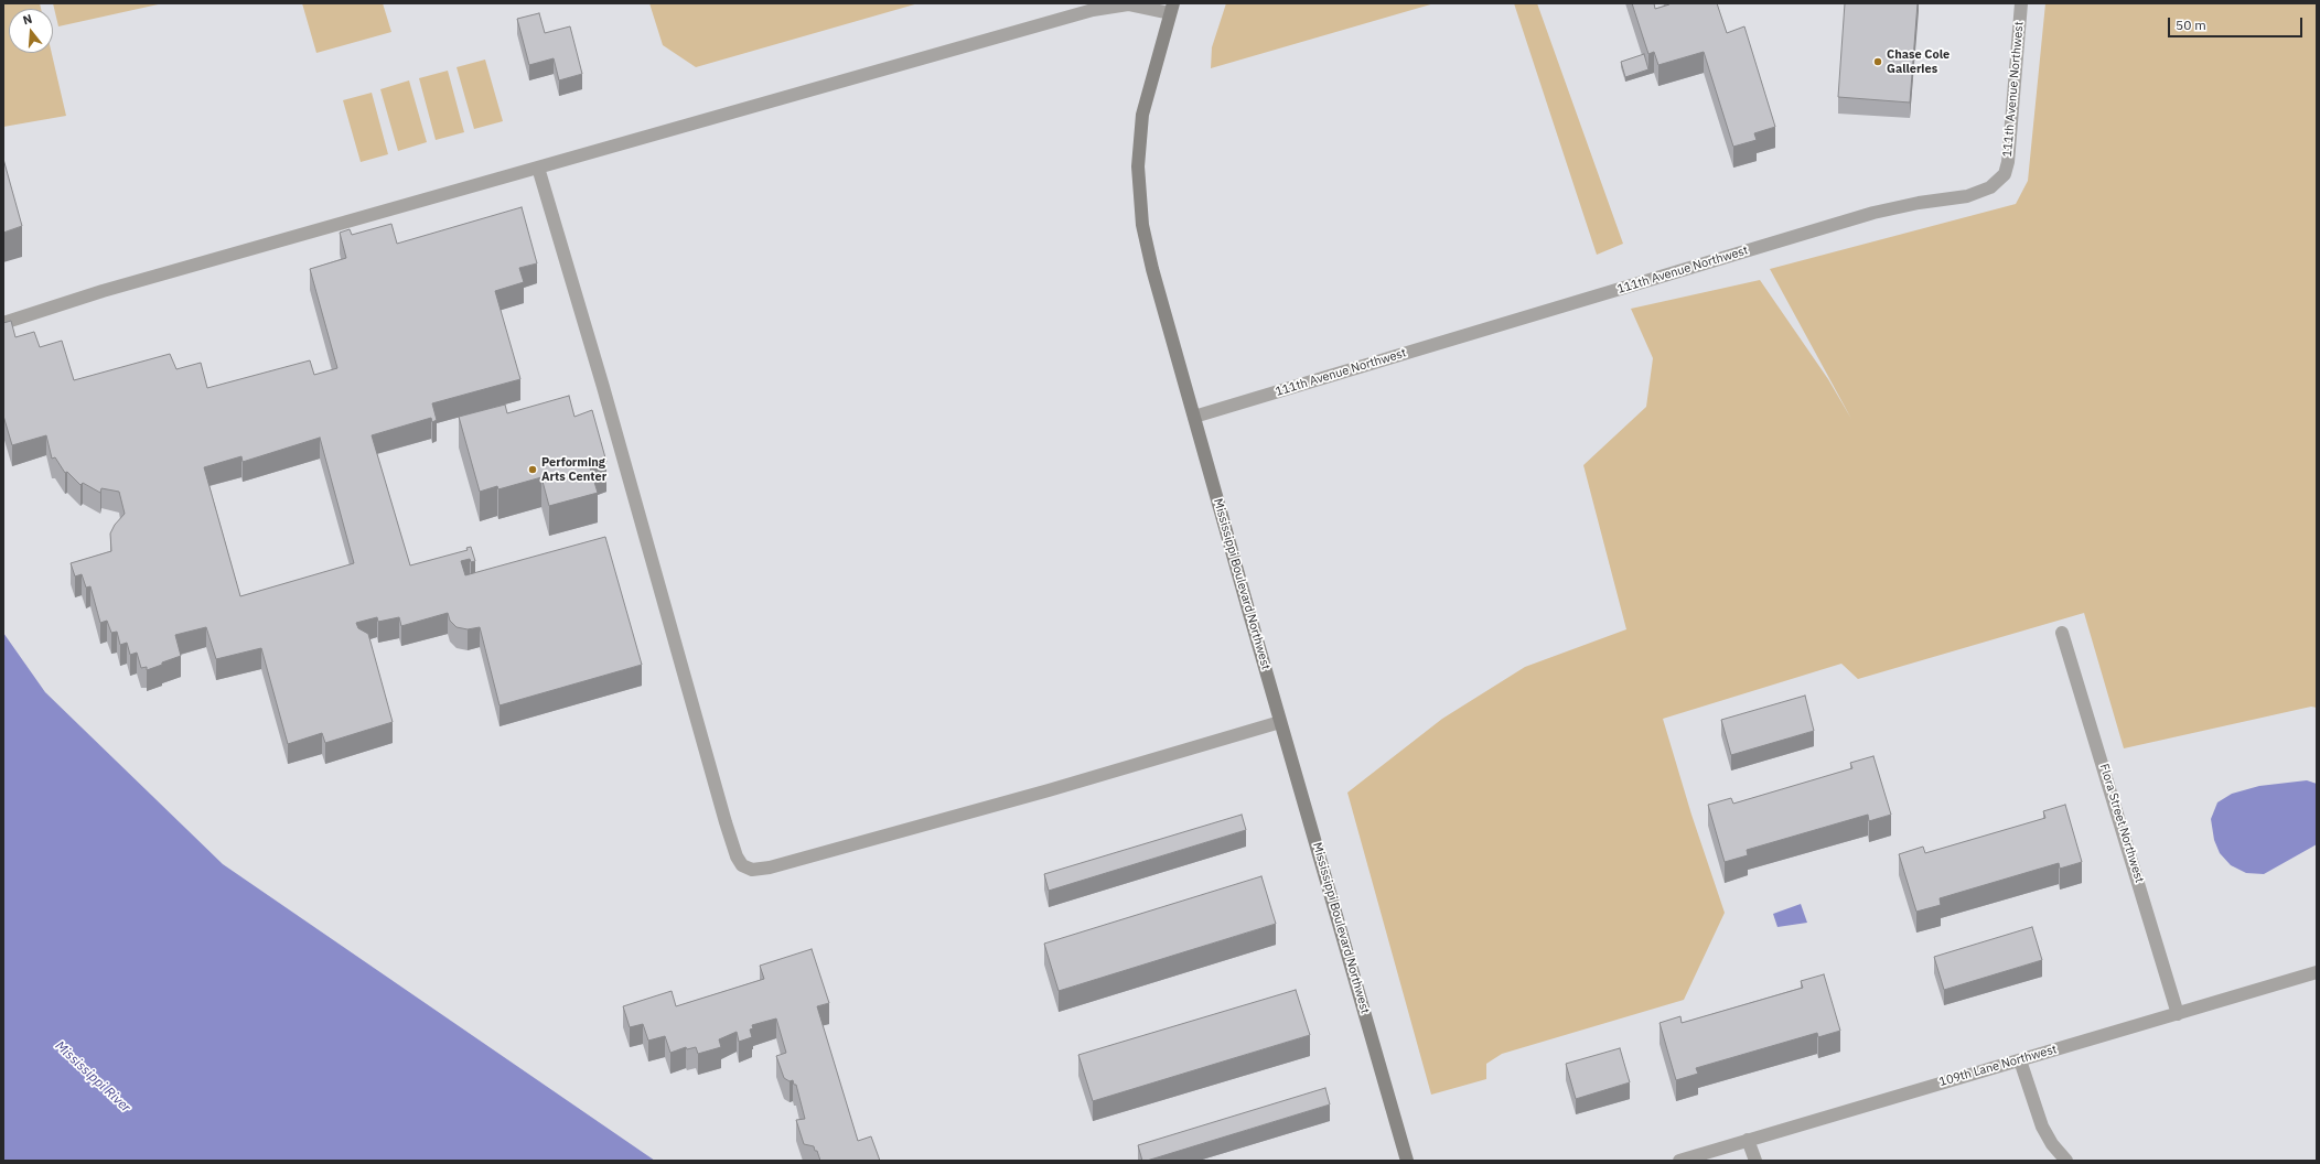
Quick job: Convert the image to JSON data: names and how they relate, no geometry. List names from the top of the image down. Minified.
{"streets":{"street":["111th Avenue Northwest","Mississippi Boulevard Northwest","Flora Street Northwest","109th Lane Northwest"]},"crossings":[["111th Avenue Northwest","Mississippi Boulevard Northwest"],["Flora Street Northwest","109th Lane Northwest"]],"water":["Mississippi River"],"places":["Chase Cole Galleries","Performing Arts Center"],"scale_bar":"50 m","north":"top"}
